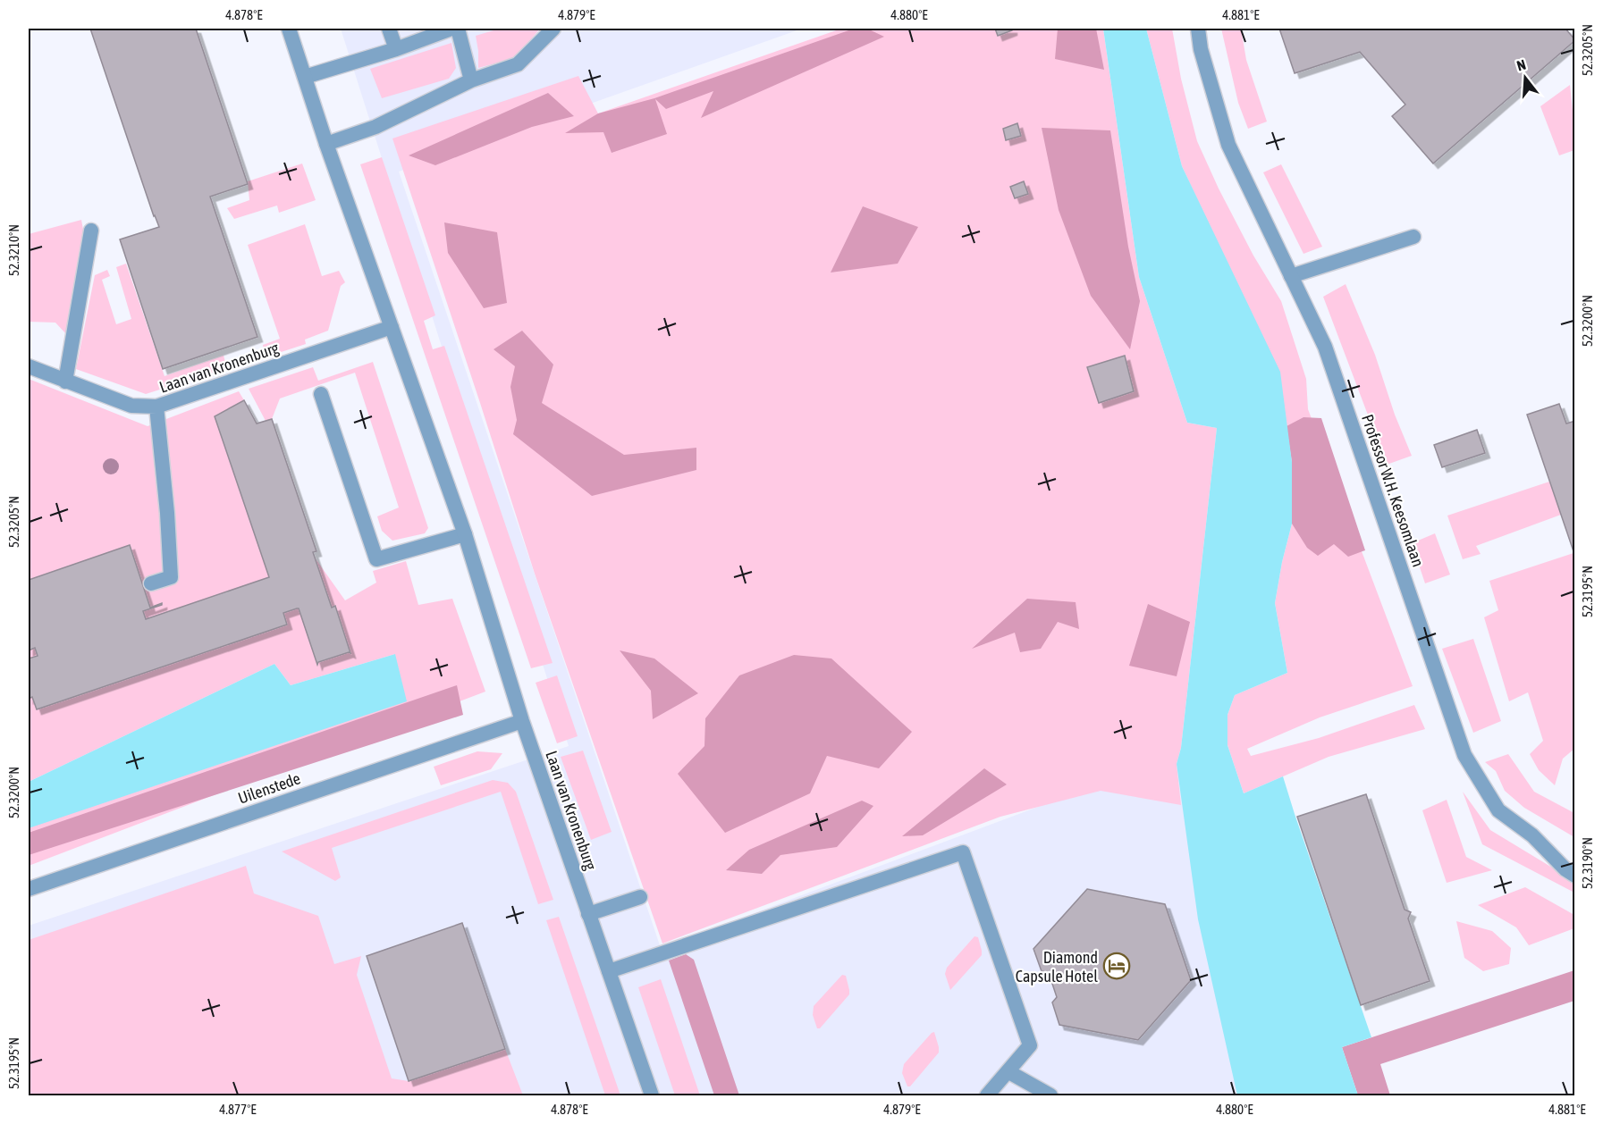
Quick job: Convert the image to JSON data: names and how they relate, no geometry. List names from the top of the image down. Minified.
{"streets":{"street":["Laan van Kronenburg","Professor W.H. Keesomlaan","Uilenstede"]},"crossings":[["Laan van Kronenburg","Uilenstede"]],"places":{"hotel":["Diamond Capsule Hotel"]},"north":"top","coordinates":["4.878°E","4.879°E","4.880°E","4.881°E","52.3205°N","52.3210°N","52.3200°N","52.3195°N","52.3190°N","4.877°E"]}
